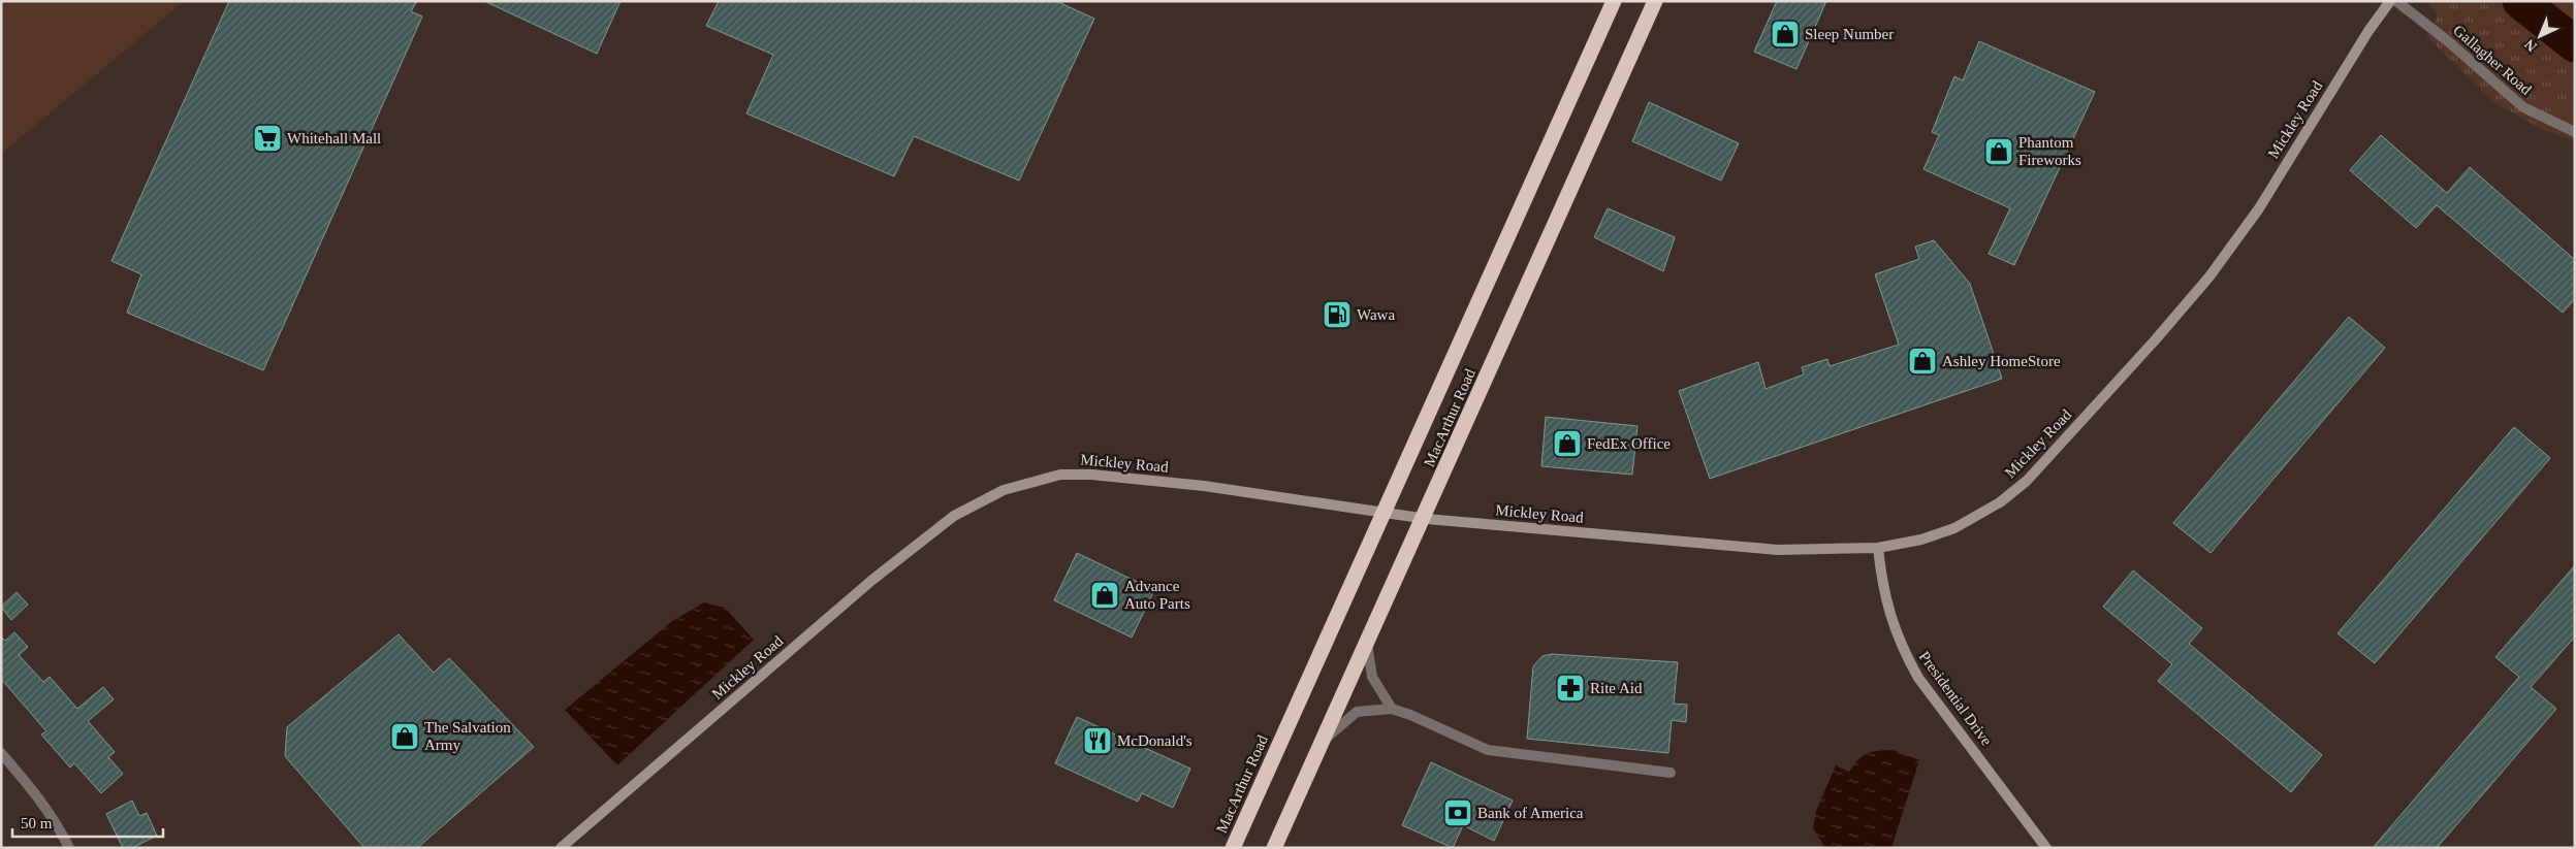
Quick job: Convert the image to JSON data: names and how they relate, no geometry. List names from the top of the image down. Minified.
{"streets":{"highway":["MacArthur Road"],"street":["Gallagher Road","Mickley Road","Presidential Drive"]},"crossings":[["Mickley Road","MacArthur Road"],["Mickley Road","Presidential Drive"]],"places":{"shop":["Sleep Number","Phantom Fireworks","Ashley HomeStore","FedEx Office","Advance Auto Parts","The Salvation Army"],"supermarket":["Whitehall Mall"],"fuel station":["Wawa"],"pharmacy":["Rite Aid"],"restaurant":["McDonald's"],"bank":["Bank of America"]},"scale_bar":"50 m","north":"bottom left"}
